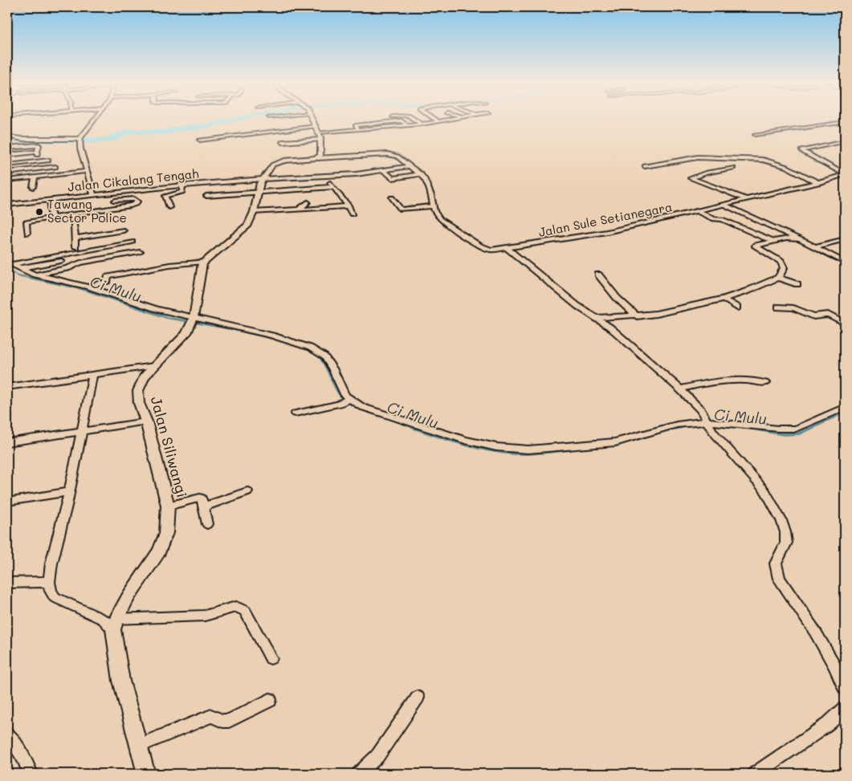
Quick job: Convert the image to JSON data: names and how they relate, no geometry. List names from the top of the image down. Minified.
{"streets":{"street":["Jalan Cikalang Tengah","Jalan Sule Setianegara","Jalan Siliwangi"]},"crossings":[["Jalan Cikalang Tengah","Jalan Sule Setianegara"]],"water":["Ci Mulu"],"places":["Tawang Sector Police"]}
